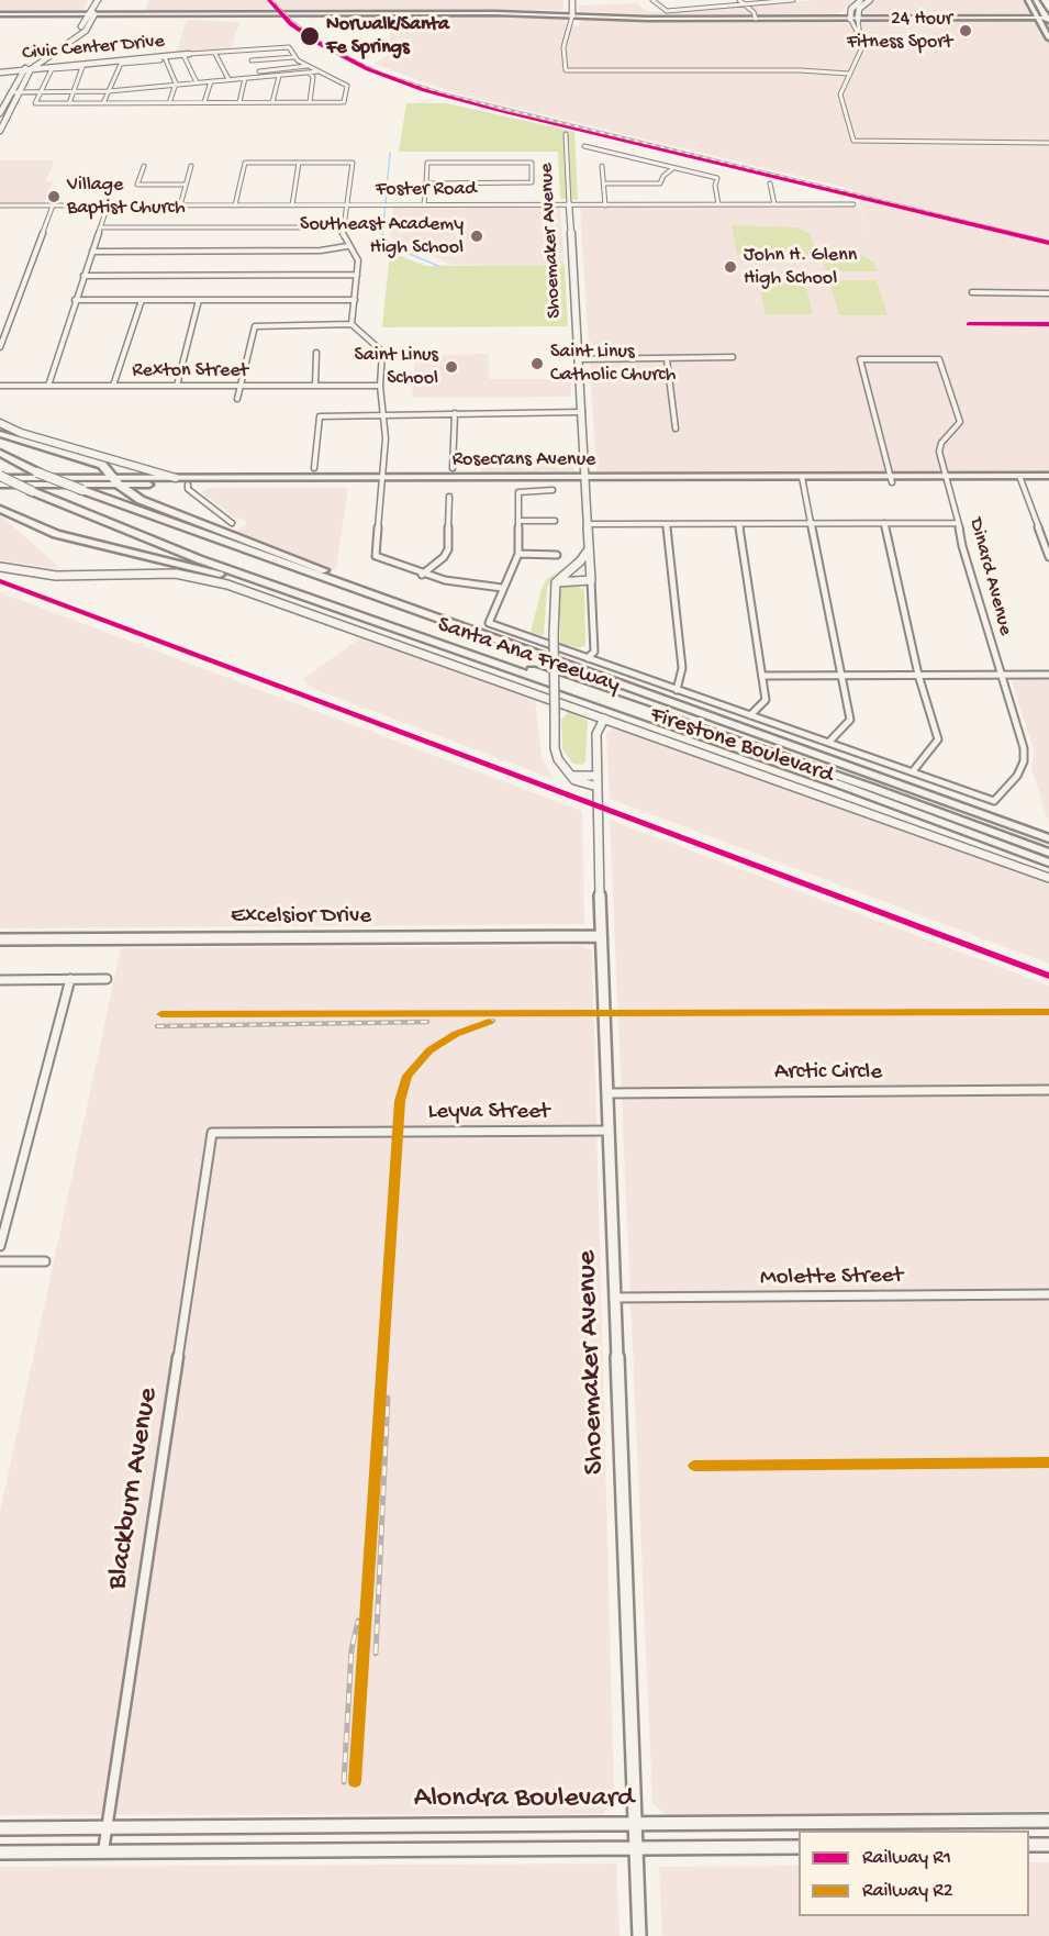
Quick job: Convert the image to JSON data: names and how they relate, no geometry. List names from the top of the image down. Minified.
{"streets":{"highway":["Santa Ana Freeway"],"main road":["Rosecrans Avenue"],"street":["Civic Center Drive","Foster Road","Shoemaker Avenue","Rexton Street","Dinard Avenue","Firestone Boulevard","Excelsior Drive","Arctic Circle","Leyva Street","Molette Street","Blackburn Avenue","Alondra Boulevard"]},"crossings":[["Foster Road","Shoemaker Avenue"],["Shoemaker Avenue","Rosecrans Avenue"],["Shoemaker Avenue","Firestone Boulevard"],["Shoemaker Avenue","Excelsior Drive"],["Shoemaker Avenue","Arctic Circle"],["Shoemaker Avenue","Leyva Street"],["Shoemaker Avenue","Molette Street"],["Shoemaker Avenue","Alondra Boulevard"],["Rosecrans Avenue","Dinard Avenue"],["Rosecrans Avenue","Santa Ana Freeway"],["Dinard Avenue","Firestone Boulevard"],["Leyva Street","Blackburn Avenue"],["Blackburn Avenue","Alondra Boulevard"]],"places":["24 Hour Fitness Sport","Norwalk/Santa Fe Springs","Village Baptist Church","Southeast Academy High School","John H. Glenn High School","Saint Linus Catholic Church","Saint Linus School"],"lines":["rail line R1","rail line R2"],"legend":["Railway R1","Railway R2"]}
